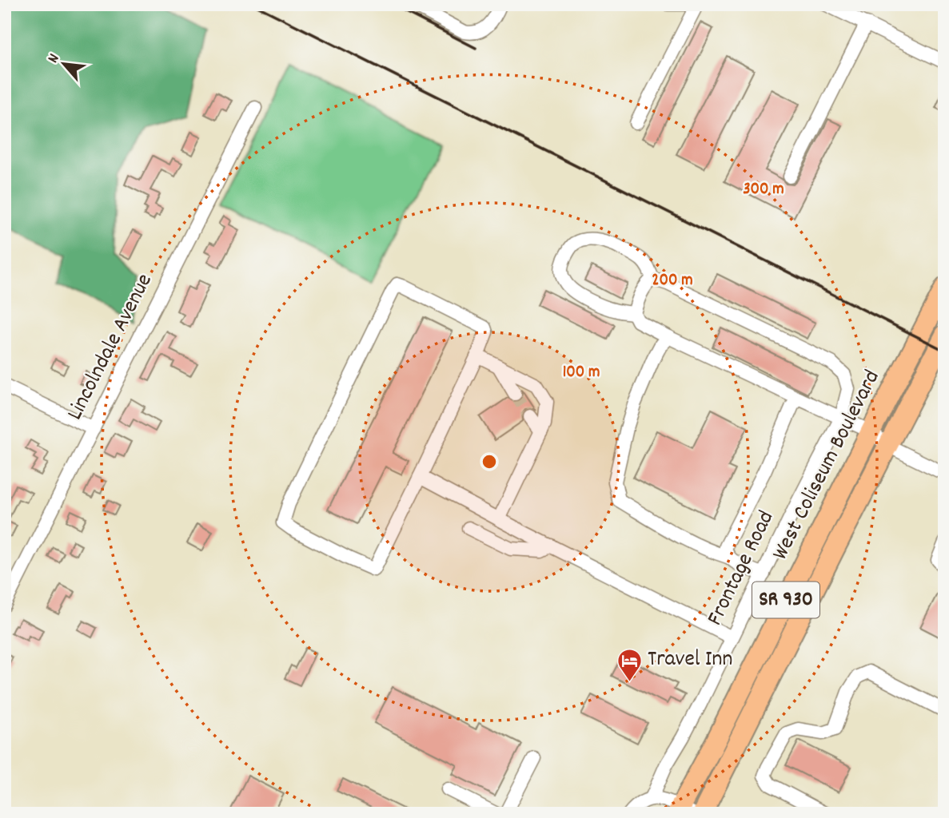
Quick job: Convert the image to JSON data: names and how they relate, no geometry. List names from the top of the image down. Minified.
{"streets":{"highway":["West Coliseum Boulevard","SR 930"],"street":["Lincolndale Avenue","Frontage Road"]},"places":{"hotel":["Travel Inn"]},"north":"top left","rings":["300 m","200 m","100 m"]}
